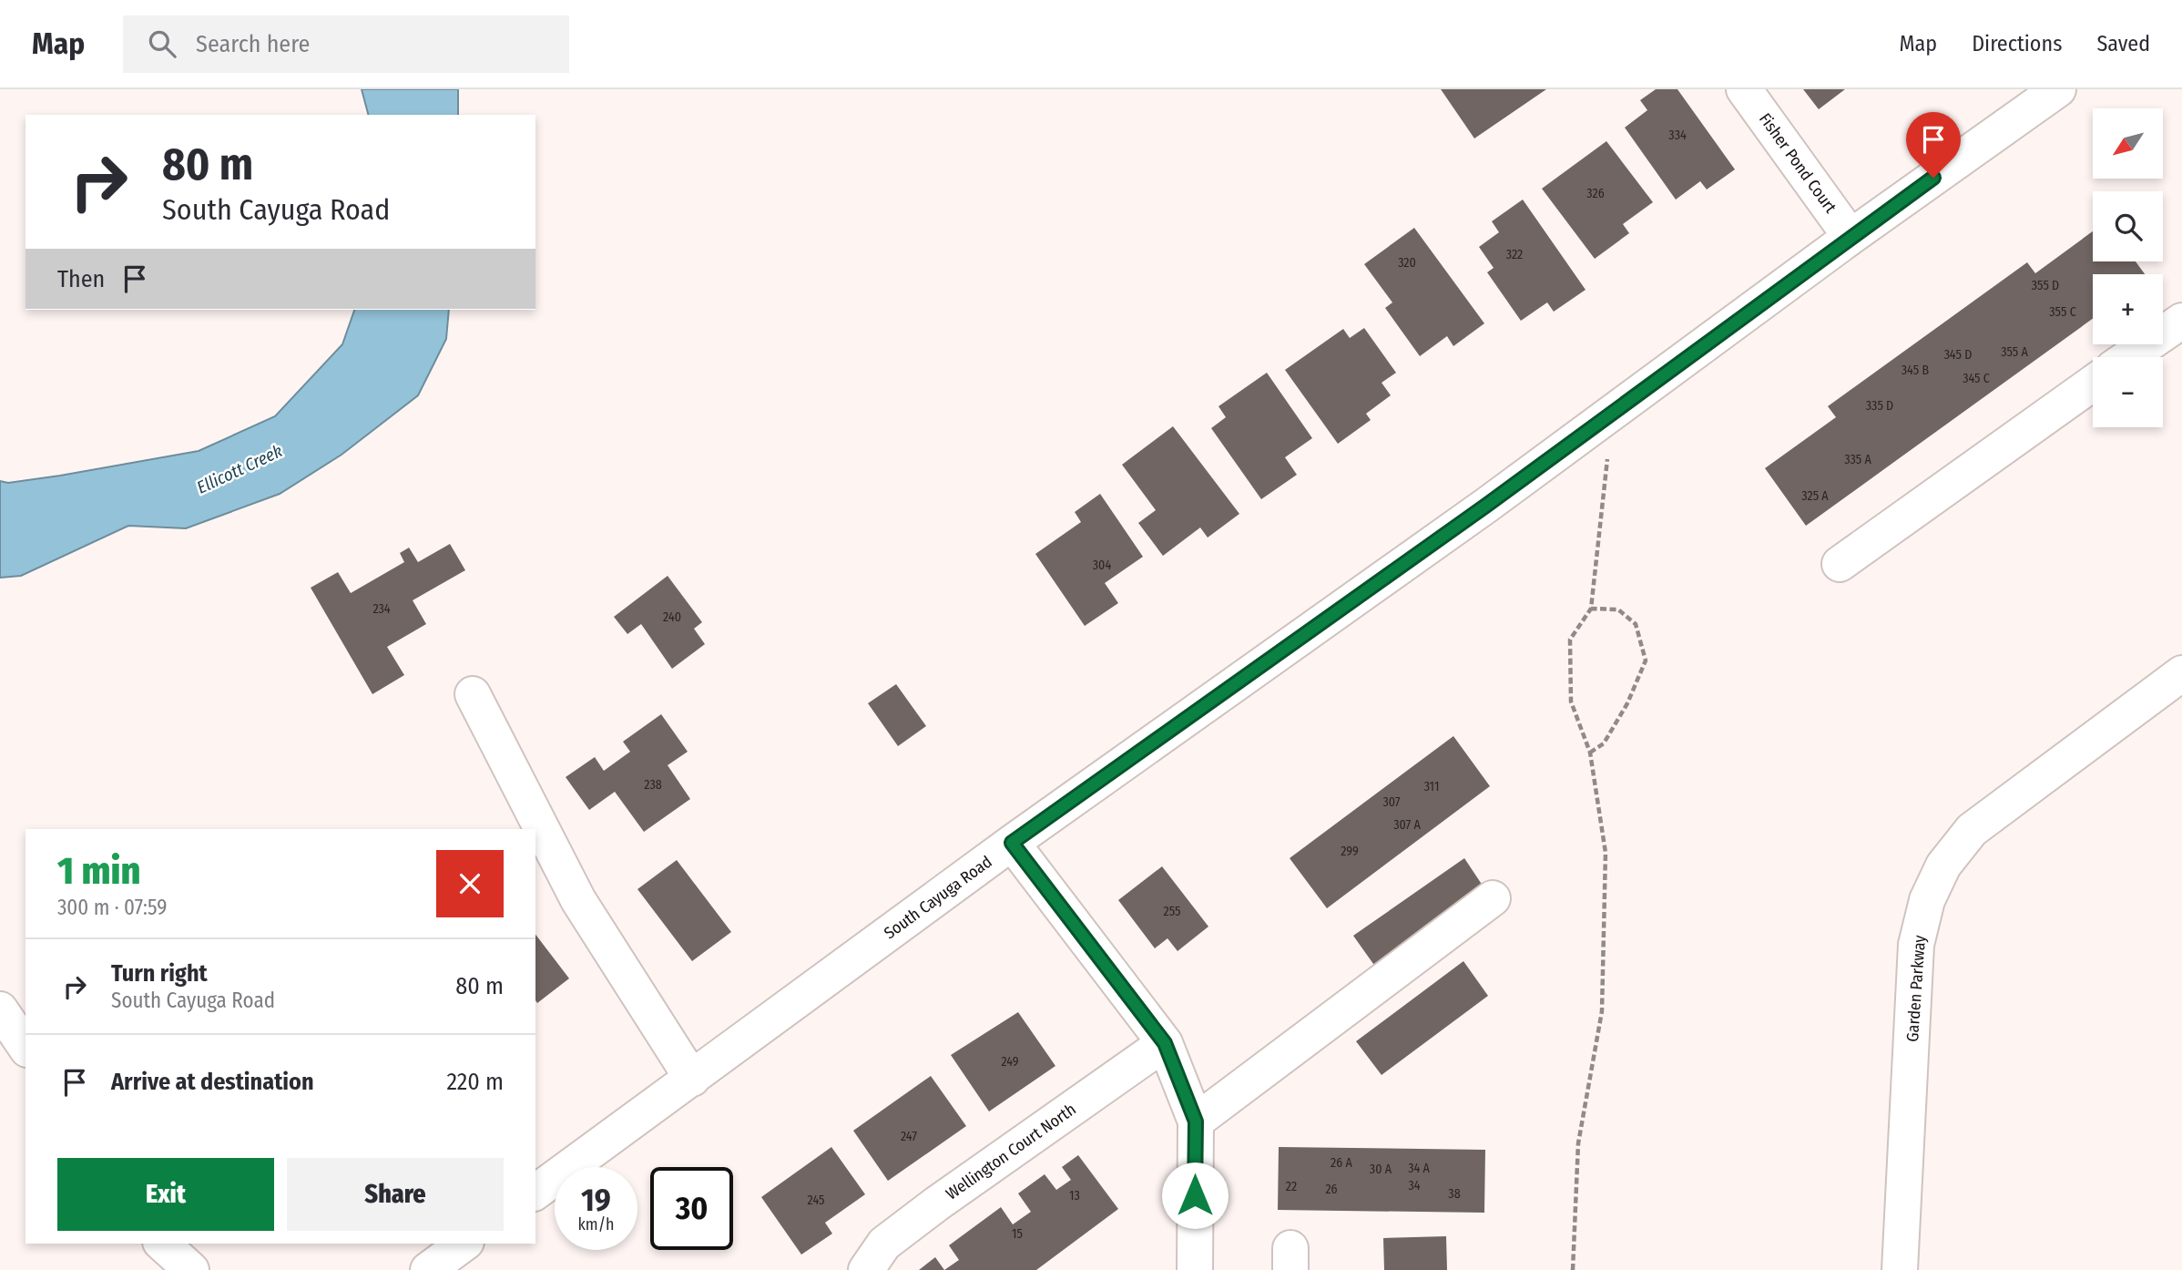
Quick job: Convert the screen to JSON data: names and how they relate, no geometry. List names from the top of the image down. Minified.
{"streets":{"street":["Fisher Pond Court","South Cayuga Road","Garden Parkway","Wellington Court North"]},"crossings":[["Fisher Pond Court","South Cayuga Road"]],"water":["Ellicott Creek"],"house_numbers":["334","326","322","320","355 D","355 C","355 A","345 D","345 B","345 C","335 D","335 A","325 A","304","234","240","238","311","307","307 A","299","255","249","247","26 A","34 A","30 A","34","22","26","38","13","245","15"],"north":"bottom left","page":{"header":"Map","search":"Search here","nav":["Map","Directions","Saved"],"map_buttons":["+","−"],"turn":["80 m","South Cayuga Road"],"then":"Then","heading":["1 min","300 m · 07:59"],"list":[{"name":"Turn right","note":"South Cayuga Road","value":"80 m"},{"name":"Arrive at destination","value":"220 m"}],"buttons":["Exit","Share"],"speed":"19 km/h","limit":"30"}}
